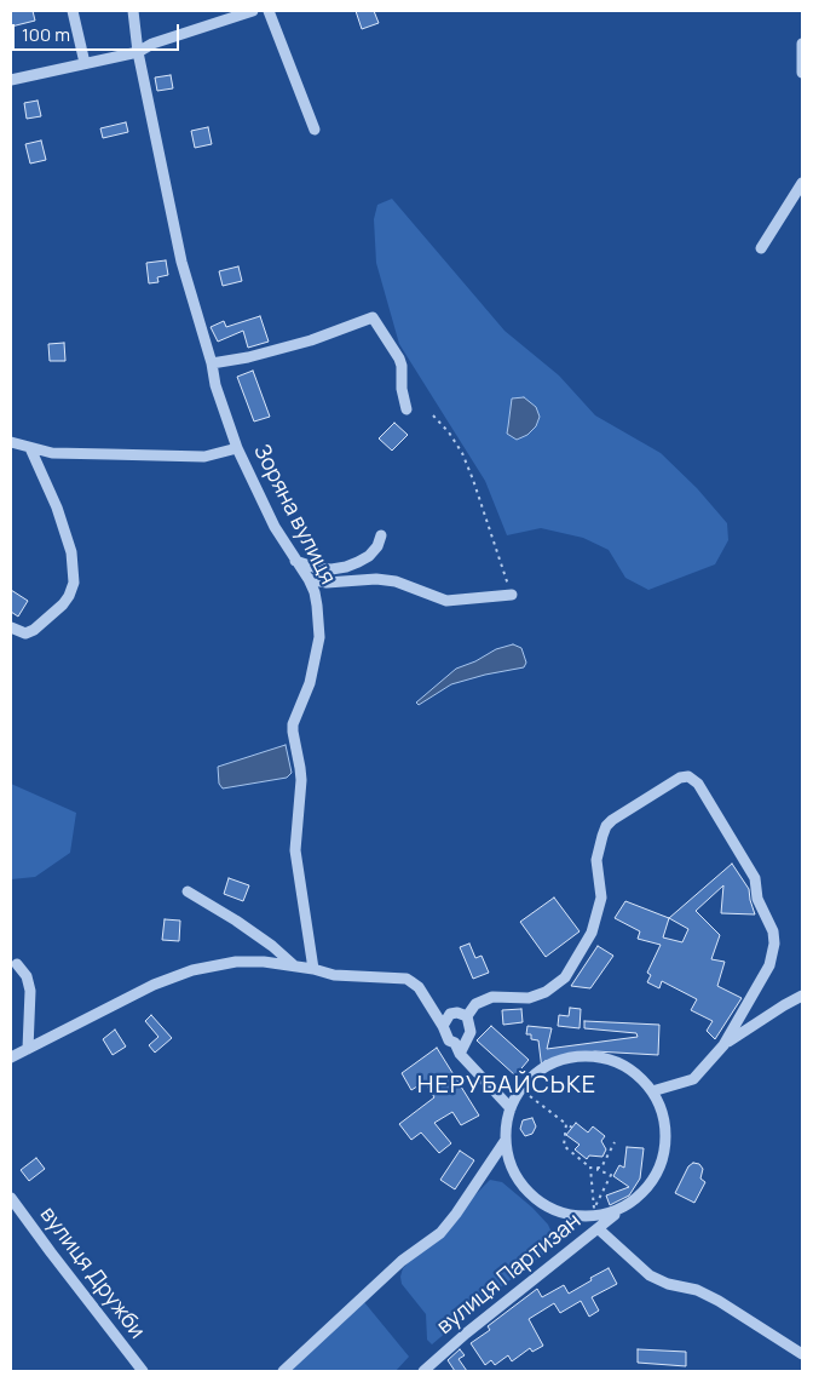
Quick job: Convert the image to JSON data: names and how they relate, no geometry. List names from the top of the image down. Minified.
{"streets":{"street":["Зоряна вулиця","вулиця Дружби","вулиця Партизан"]},"districts":["НЕРУБАЙСЬКЕ"],"scale_bar":"100 m"}
